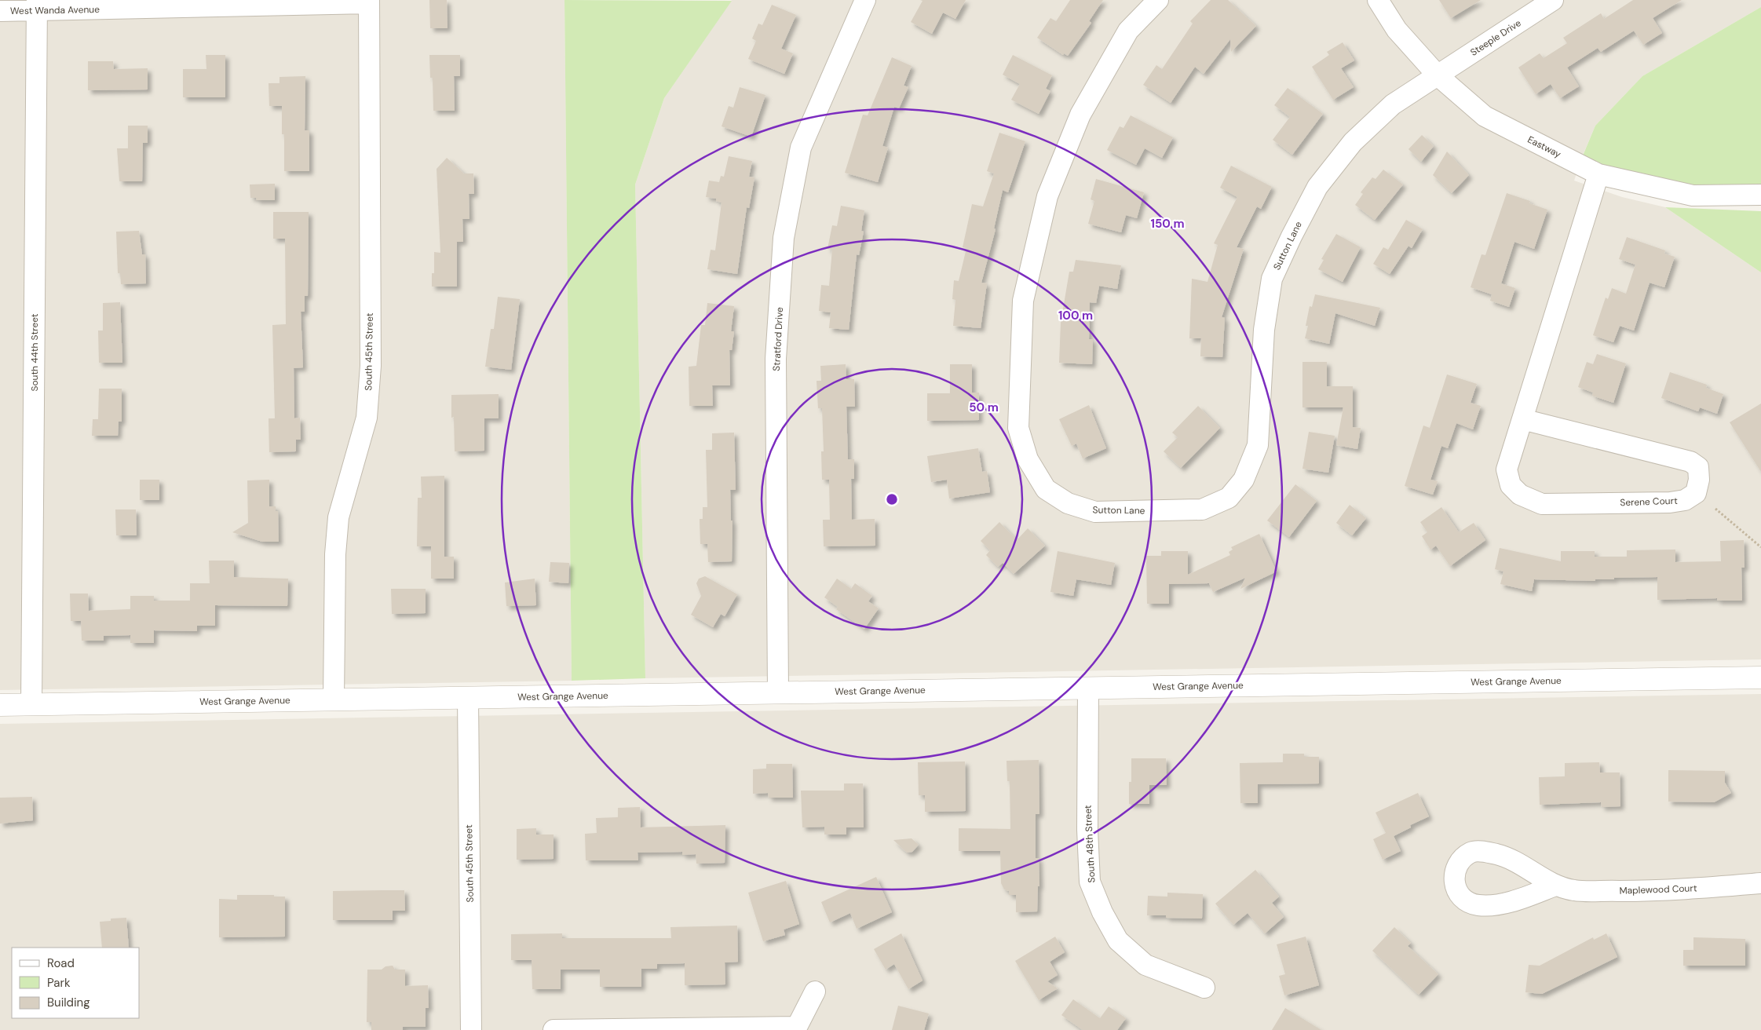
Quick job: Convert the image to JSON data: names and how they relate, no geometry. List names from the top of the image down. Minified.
{"streets":{"street":["West Wanda Avenue","Steeple Drive","Eastway","Sutton Lane","Stratford Drive","South 45th Street","South 44th Street","Serene Court","West Grange Avenue","South 48th Street","Maplewood Court"]},"crossings":[["West Wanda Avenue","South 45th Street"],["West Wanda Avenue","South 44th Street"],["Steeple Drive","Eastway"],["Steeple Drive","Sutton Lane"],["Eastway","Sutton Lane"],["Eastway","Serene Court"],["Stratford Drive","West Grange Avenue"],["South 45th Street","West Grange Avenue"],["South 44th Street","West Grange Avenue"],["West Grange Avenue","South 48th Street"]],"legend":["Road","Park","Building"],"rings":["150 m","100 m","50 m"]}
